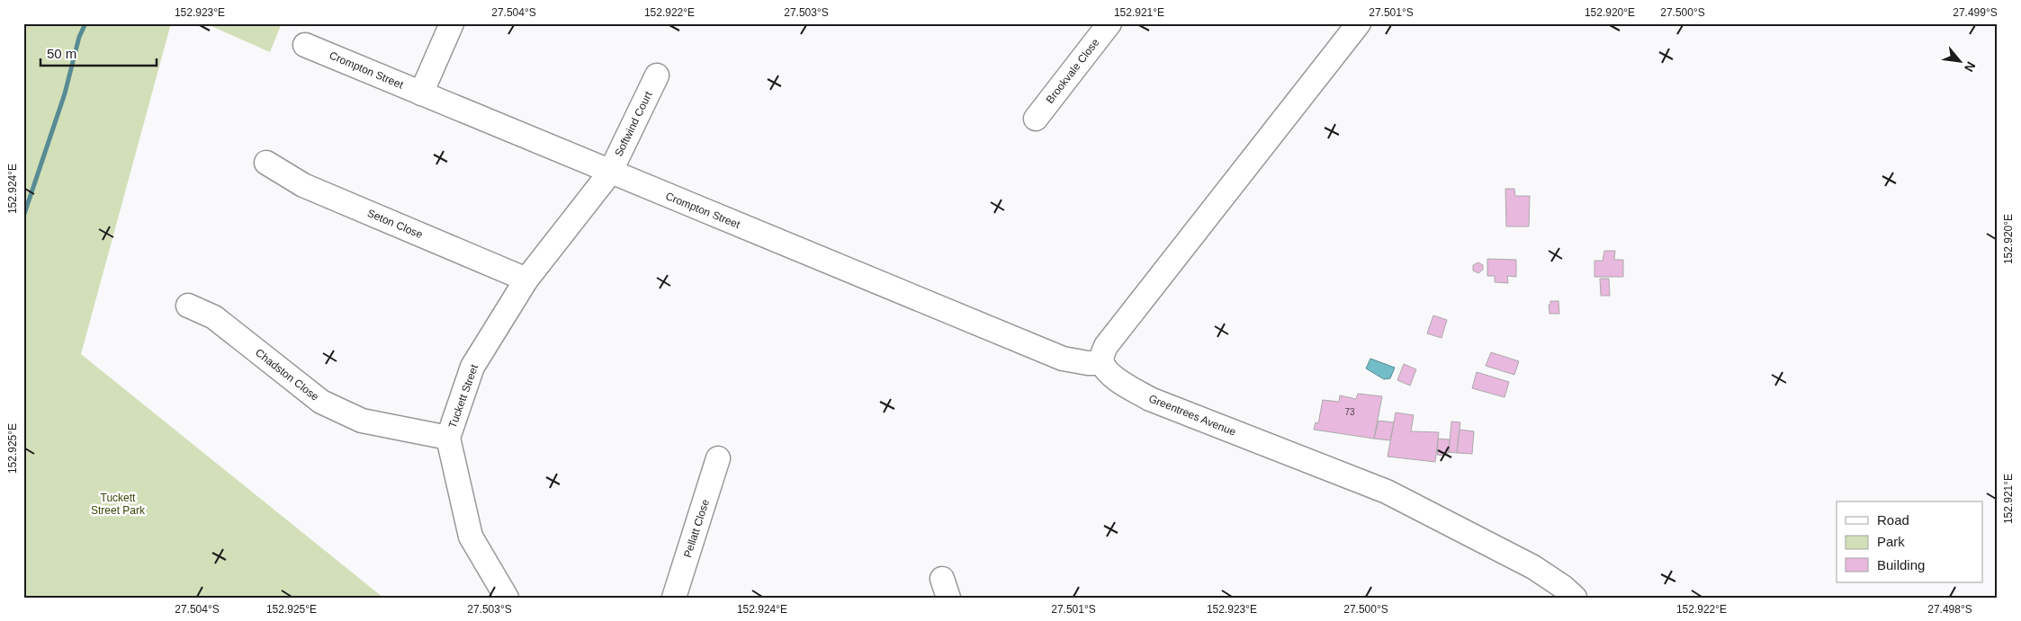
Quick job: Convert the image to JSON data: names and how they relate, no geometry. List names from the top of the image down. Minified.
{"streets":{"street":["Crompton Street","Brookvale Close","Softwind Court","Seton Close","Chadston Close","Tuckett Street","Greentrees Avenue","Pellatt Close"]},"crossings":[["Crompton Street","Softwind Court"],["Crompton Street","Tuckett Street"],["Crompton Street","Greentrees Avenue"],["Softwind Court","Tuckett Street"],["Seton Close","Tuckett Street"],["Chadston Close","Tuckett Street"]],"parks":["Tuckett Street Park"],"house_numbers":["73"],"legend":["Road","Park","Building"],"scale_bar":"50 m","north":"bottom right","coordinates":["152.923°E","27.504°S","152.922°E","27.503°S","152.921°E","27.501°S","152.920°E","27.500°S","27.499°S","152.924°E","152.925°E","27.498°S"]}
